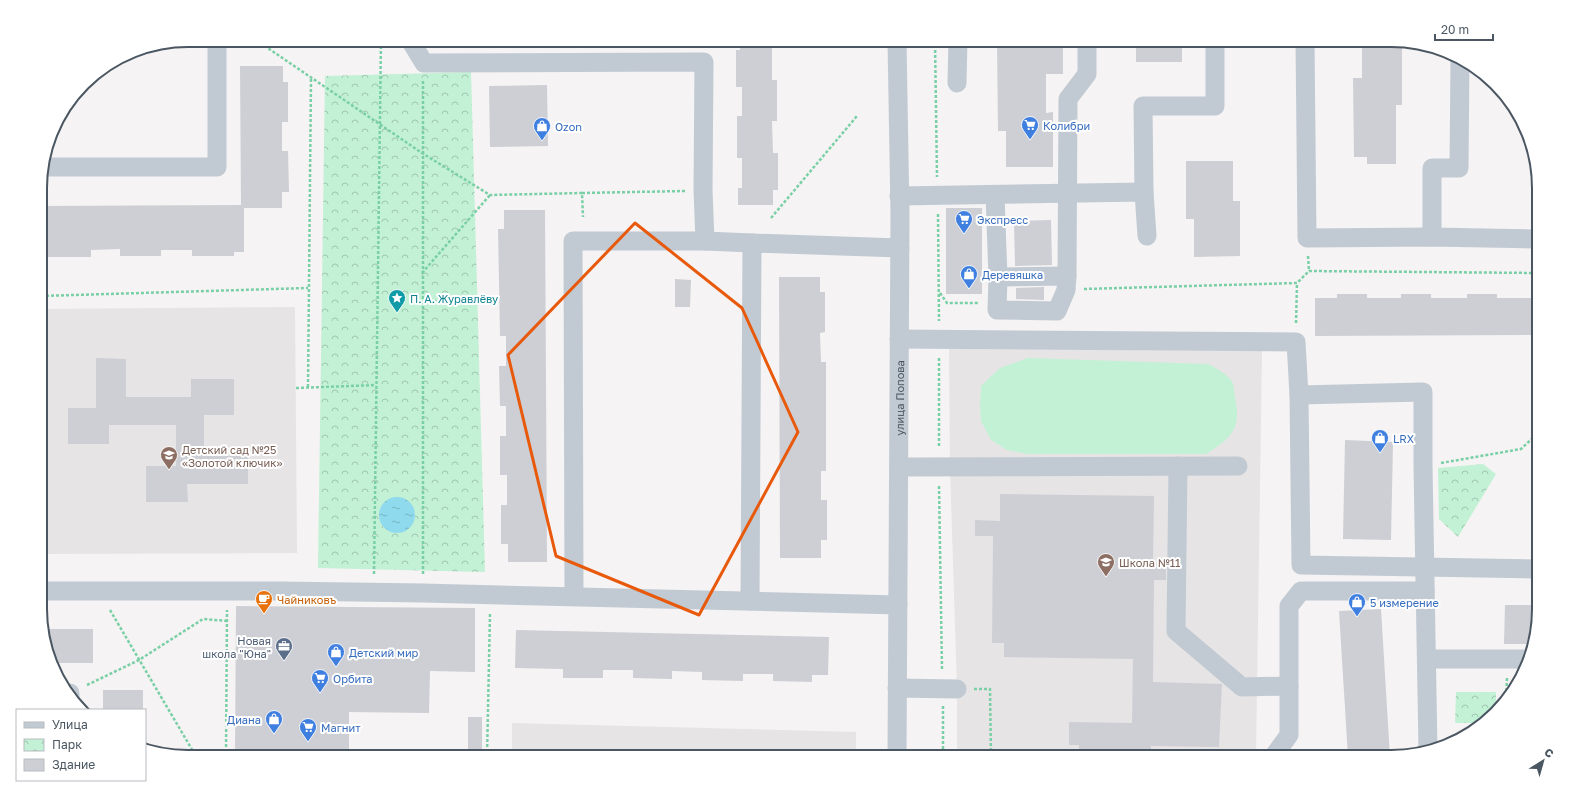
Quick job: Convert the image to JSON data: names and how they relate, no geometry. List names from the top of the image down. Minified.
{"streets":{"street":["улица Попова"]},"places":{"supermarket":["Колибри","Экспресс","Орбита","Магнит"],"shop":["Ozon","Деревяшка","LRX","5 измерение","Детский мир","Диана"],"place":["П. А. Журавлёву"],"school or university":["Детский сад №25 «Золотой ключик»","Школа №11"],"cafe":["Чайниковъ"],"office":["Новая школа \"Юна\""]},"legend":["Улица","Парк","Здание"],"scale_bar":"20 m","north":"top right"}
